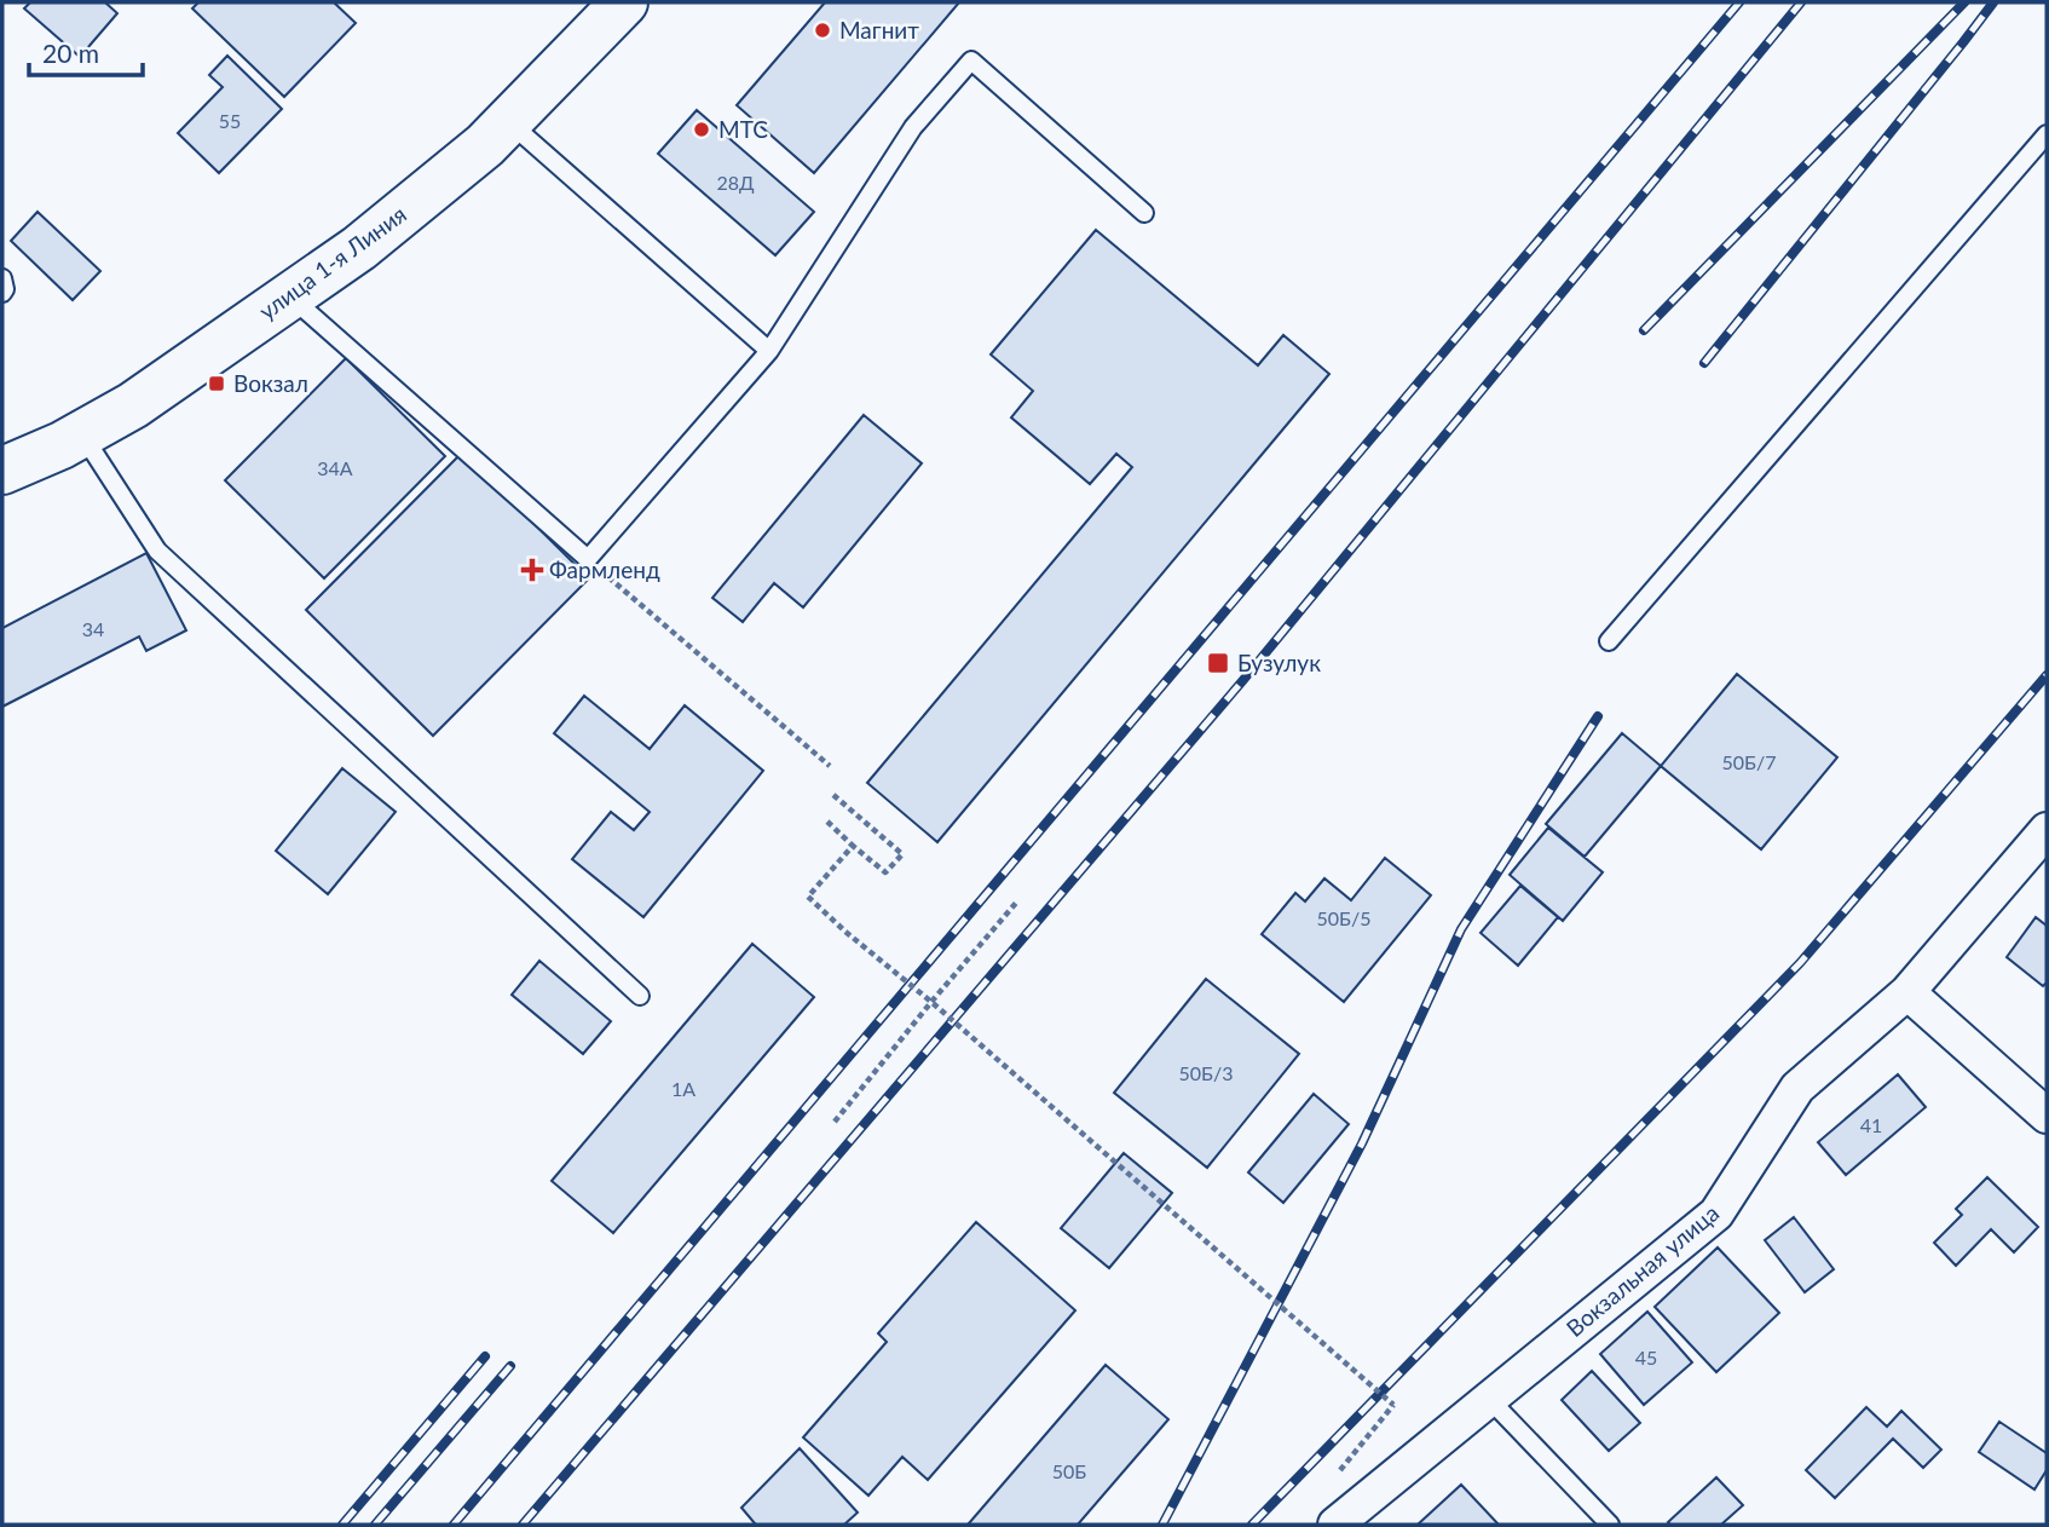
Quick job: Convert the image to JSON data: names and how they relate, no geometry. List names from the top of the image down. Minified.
{"streets":{"main road":["улица 1-я Линия"],"street":["Вокзальная улица"]},"places":{"other":["Магнит","МТС"],"transit":["Вокзал","Бузулук"],"health":["Фармленд"]},"house_numbers":["55","28Д","34А","34","50Б/7","50Б/5","50Б/3","1А","41","45","50Б"],"scale_bar":"20 m"}
